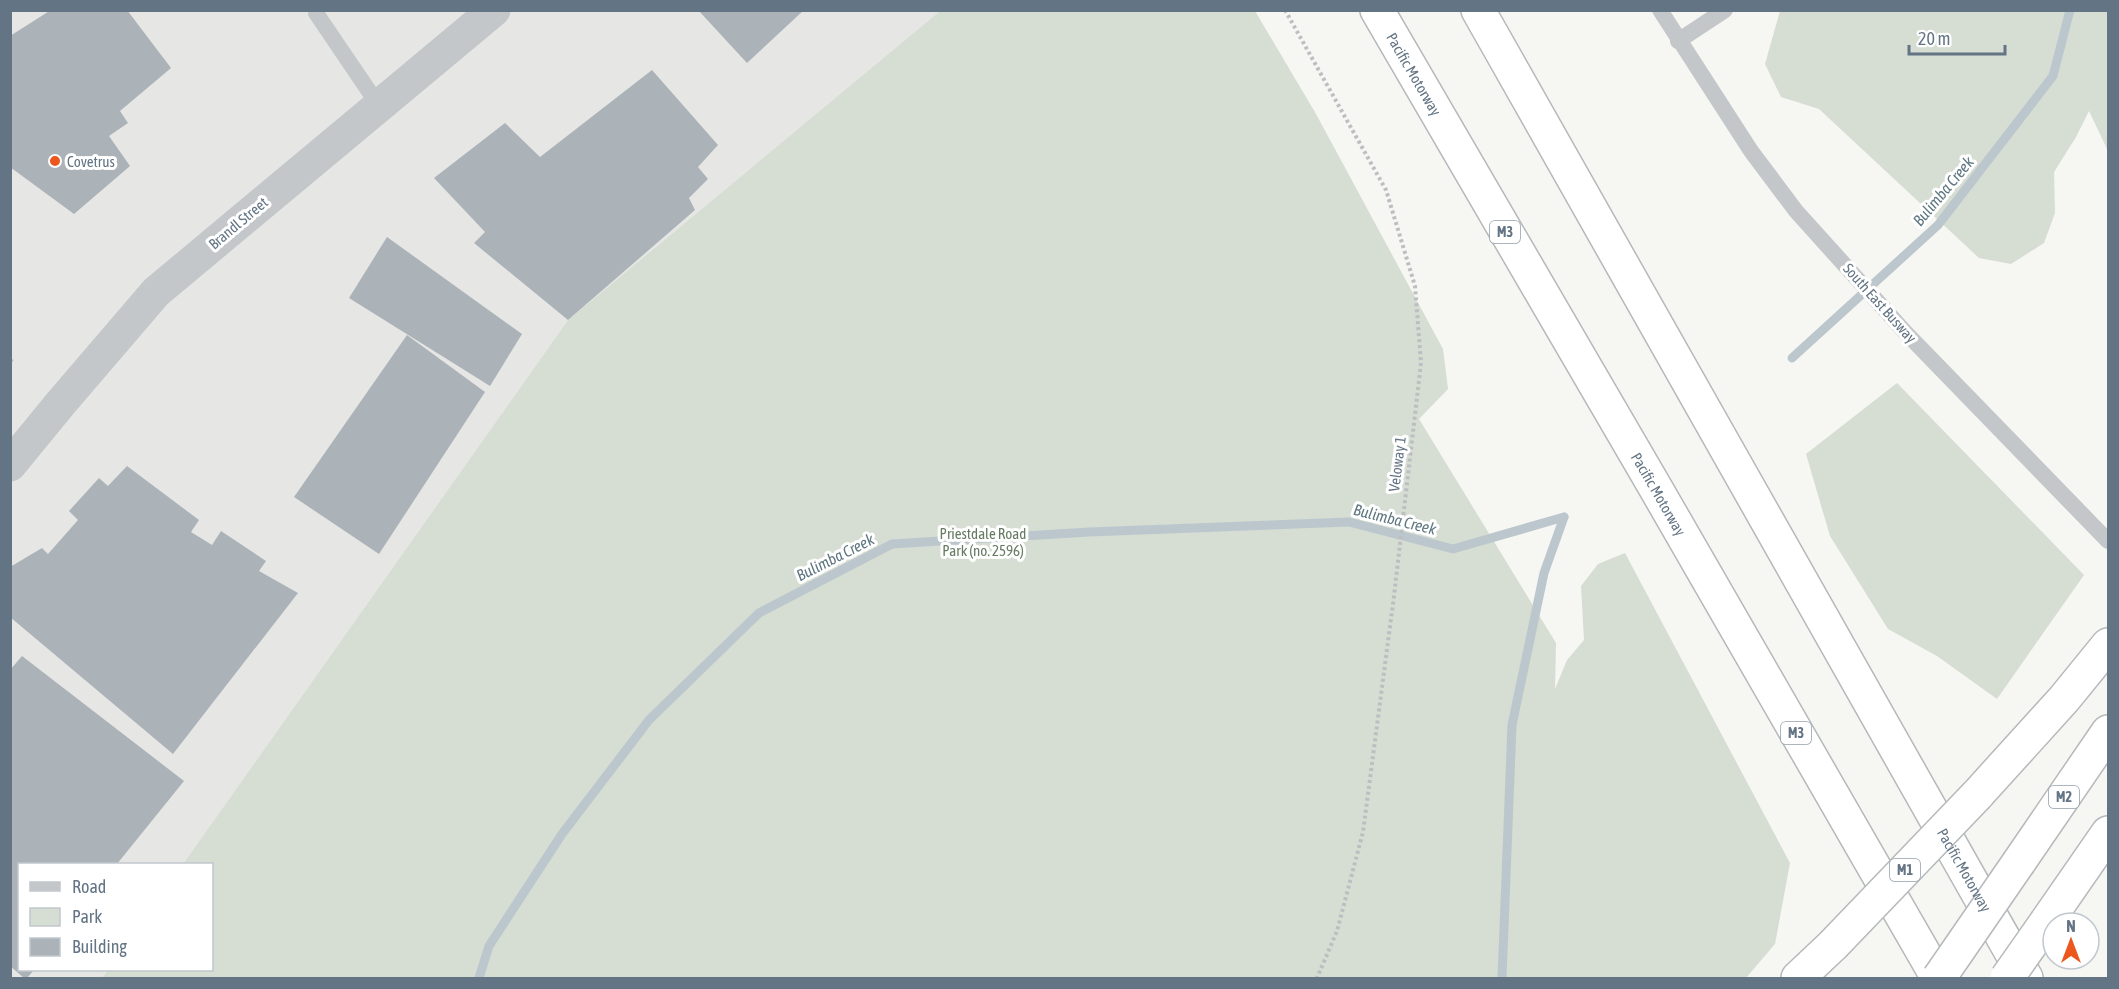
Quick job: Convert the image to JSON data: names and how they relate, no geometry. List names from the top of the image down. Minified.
{"streets":{"highway":["Pacific Motorway","M3","M2","M1"],"street":["Brandl Street"],"lane":["South East Busway"],"path":["Veloway 1"]},"crossings":[["Pacific Motorway","M2"]],"water":["Bulimba Creek"],"parks":["Priestdale Road Park (no. 2596)"],"places":["Covetrus"],"legend":["Road","Park","Building"],"scale_bar":"20 m","north":"top"}
